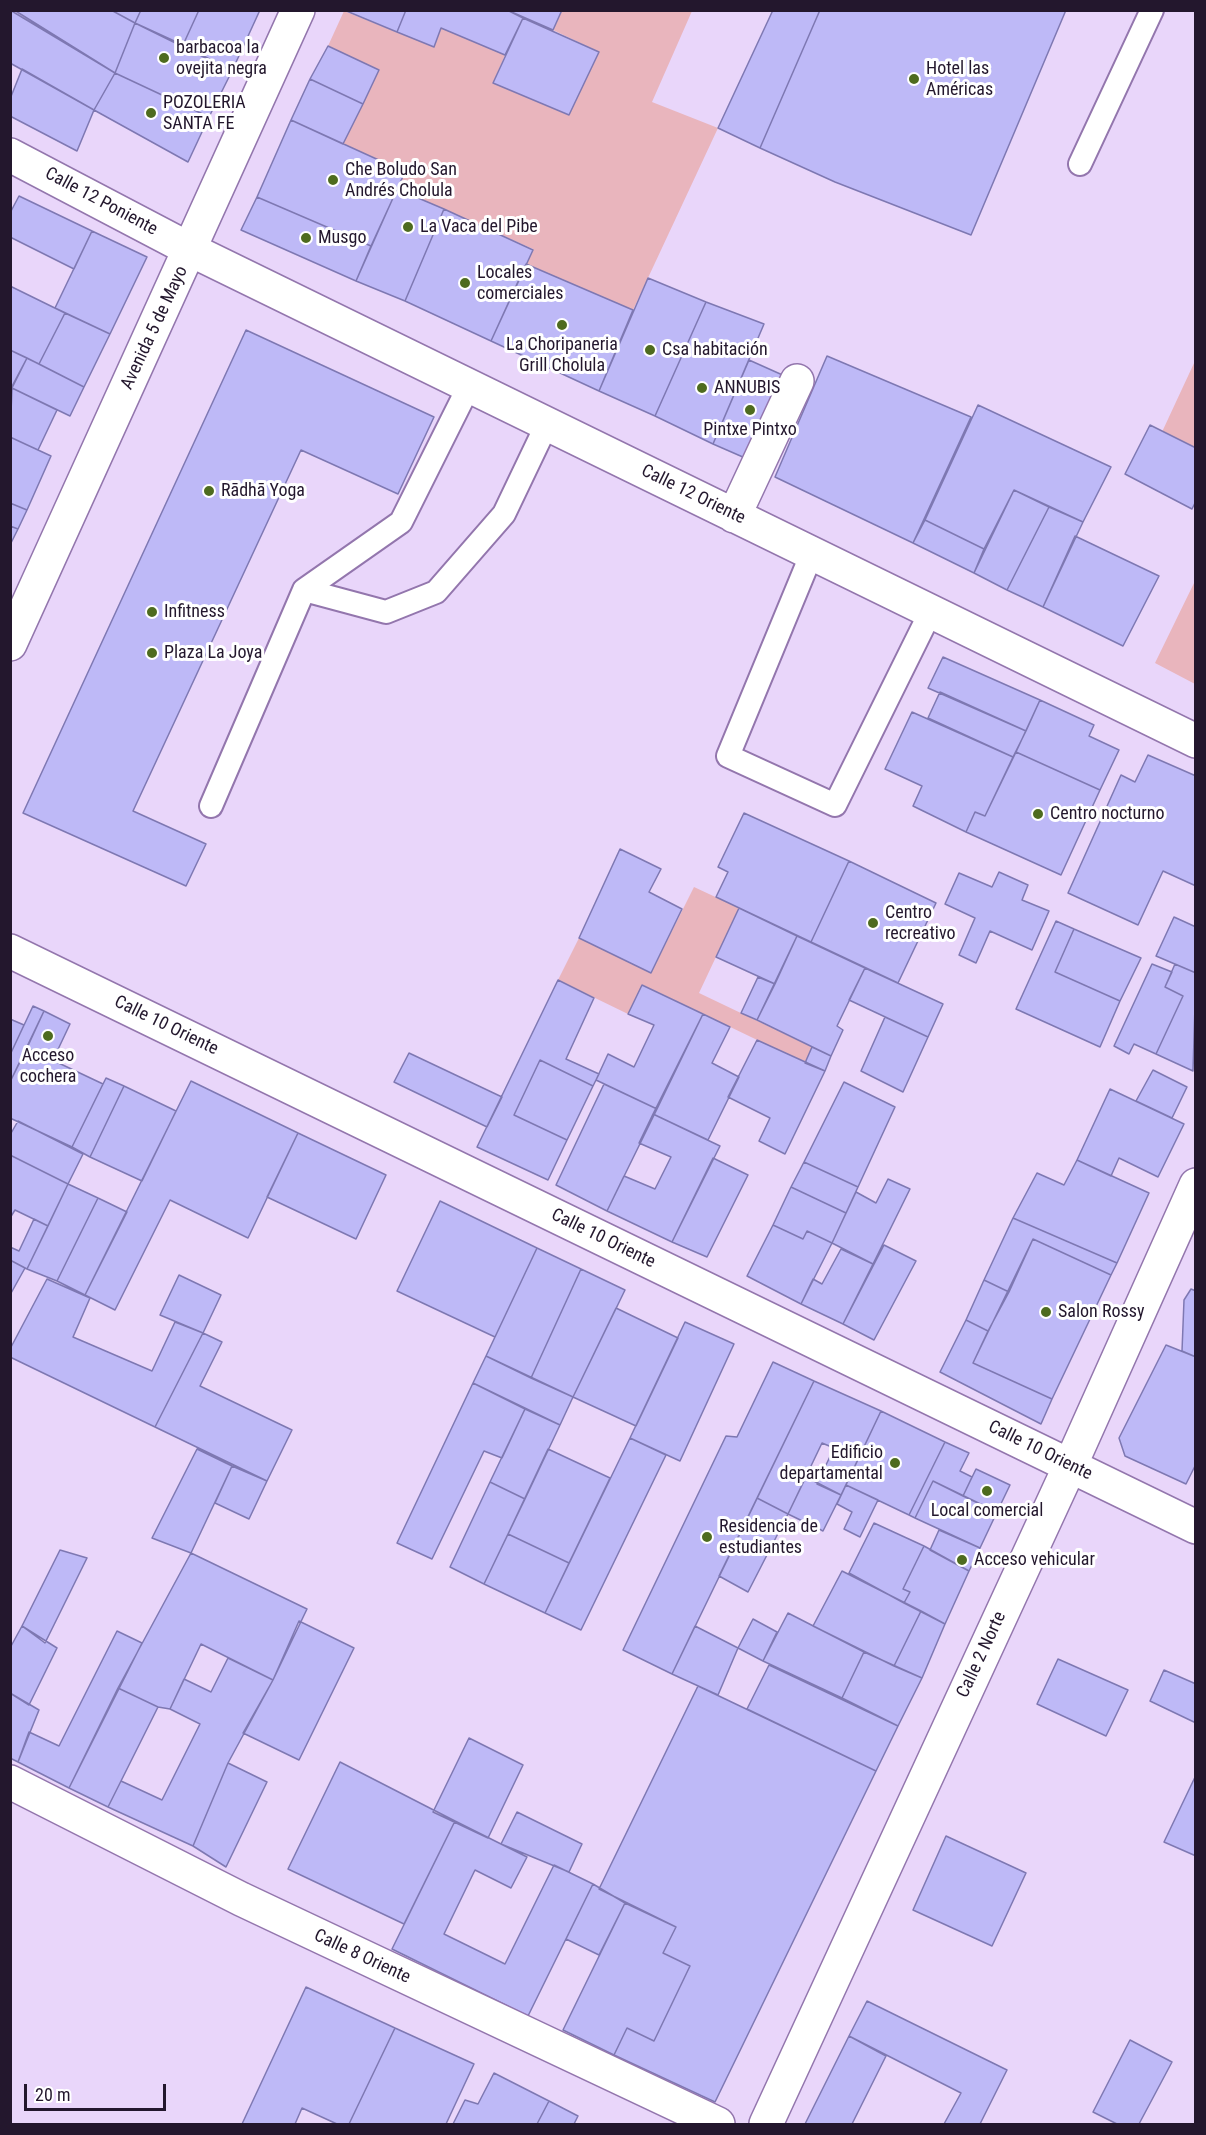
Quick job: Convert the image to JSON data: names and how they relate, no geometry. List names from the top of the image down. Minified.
{"streets":{"street":["Calle 12 Poniente","Avenida 5 de Mayo","Calle 12 Oriente","Calle 10 Oriente","Calle 2 Norte","Calle 8 Oriente"]},"crossings":[["Calle 12 Poniente","Avenida 5 de Mayo"],["Calle 12 Poniente","Calle 12 Oriente"],["Avenida 5 de Mayo","Calle 12 Oriente"],["Calle 10 Oriente","Calle 2 Norte"]],"places":["barbacoa la ovejita negra","Hotel las Américas","POZOLERIA SANTA FE","Che Boludo San Andrés Cholula","La Vaca del Pibe","Musgo","Locales comerciales","La Choripaneria Grill Cholula","Csa habitación","ANNUBIS","Pintxe Pintxo","Rādhā Yoga","Infitness","Plaza La Joya","Centro nocturno","Centro recreativo","Acceso cochera","Salon Rossy","Edificio departamental","Local comercial","Residencia de estudiantes","Acceso vehicular"],"scale_bar":"20 m"}
